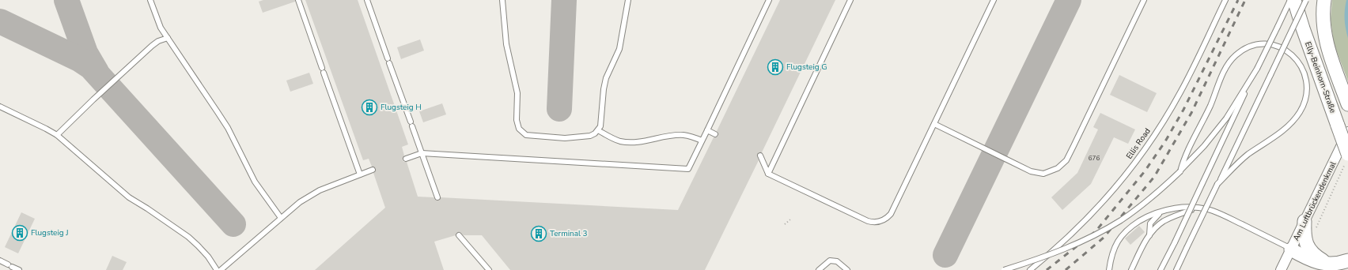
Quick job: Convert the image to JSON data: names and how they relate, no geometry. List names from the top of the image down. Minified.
{"streets":{"street":["Elly-Beinhorn-Straße","Am Luftbrückendenkmal"],"lane":["Ellis Road"]},"crossings":[["Elly-Beinhorn-Straße","Am Luftbrückendenkmal"]],"places":{"building":["Flugsteig G","Flugsteig H","Flugsteig J","Terminal 3"]},"house_numbers":["676"]}
